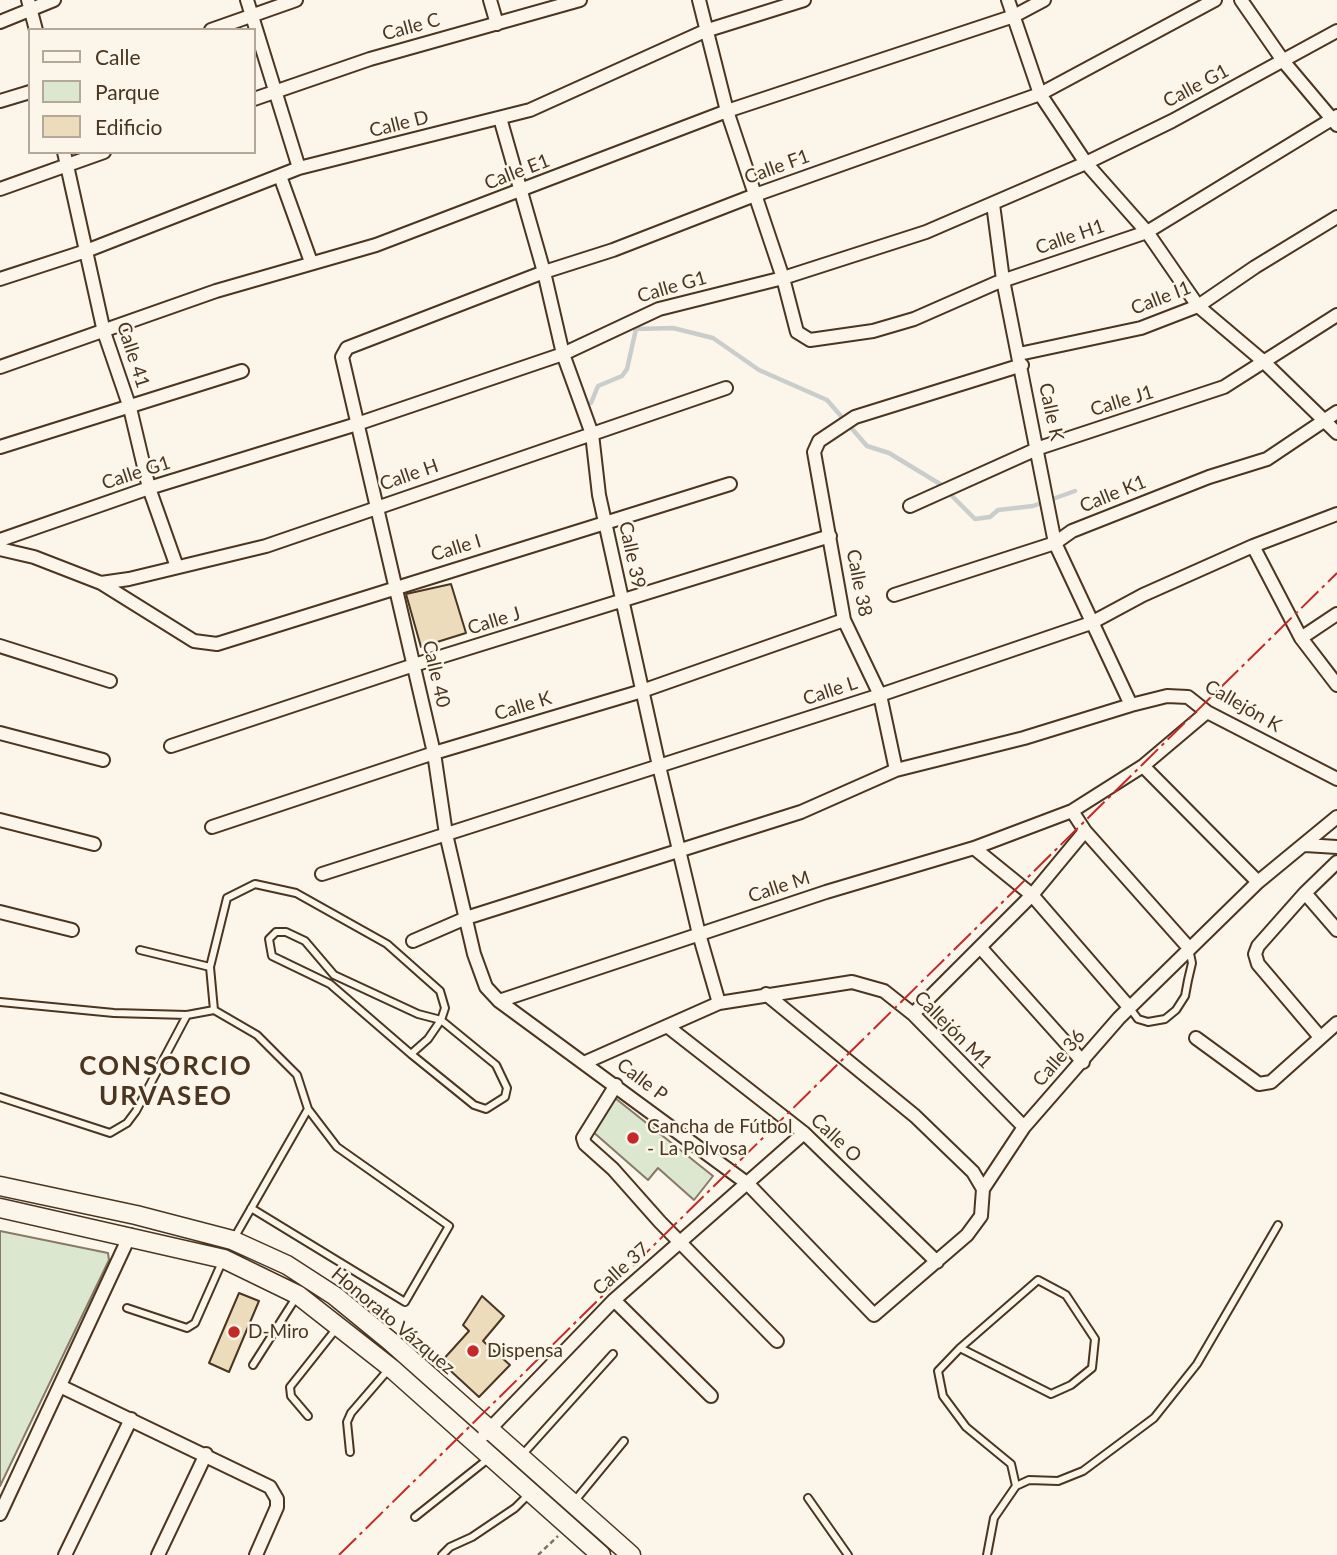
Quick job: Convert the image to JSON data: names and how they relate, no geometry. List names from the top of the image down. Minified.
{"streets":{"street":["Calle C","Calle G1","Calle D","Calle F1","Calle E1","Calle H1","Calle I1","Calle 41","Calle J1","Calle K","Calle H","Calle K1","Calle I","Calle 39","Calle 38","Calle J","Calle 40","Calle L","Callejón K","Calle M","Callejón M1","Calle 36","Calle P","Calle O","Calle 37","Honorato Vázquez"]},"crossings":[["Calle G1","Calle H1"],["Calle G1","Calle 41"],["Calle G1","Calle K"],["Calle G1","Calle 39"],["Calle G1","Calle 40"],["Calle D","Calle 41"],["Calle D","Calle 39"],["Calle F1","Calle 39"],["Calle F1","Calle 40"],["Calle E1","Calle 41"],["Calle E1","Calle 39"],["Calle H1","Calle K"],["Calle I1","Calle K"],["Calle I1","Calle 38"],["Calle 41","Calle H"],["Calle J1","Calle K"],["Calle K","Calle K1"],["Calle K","Calle 39"],["Calle K","Calle 38"],["Calle K","Calle 40"],["Calle K","Calle L"],["Calle H","Calle I"],["Calle H","Calle 39"],["Calle H","Calle 40"],["Calle I","Calle 39"],["Calle I","Calle 40"],["Calle 39","Calle J"],["Calle 39","Calle L"],["Calle 39","Callejón K"],["Calle 39","Calle M"],["Calle 39","Callejón M1"],["Calle 38","Calle J"],["Calle 38","Calle L"],["Calle 38","Callejón K"],["Calle J","Calle 40"],["Calle 40","Calle L"],["Calle 40","Callejón K"],["Calle 40","Calle M"],["Calle 40","Calle P"],["Callejón K","Calle M"],["Calle M","Calle P"],["Callejón M1","Calle 36"],["Callejón M1","Calle P"],["Callejón M1","Calle O"],["Calle 36","Calle P"],["Calle 36","Calle O"],["Calle P","Calle 37"],["Calle O","Calle 37"],["Calle 37","Honorato Vázquez"]],"districts":["CONSORCIO URVASEO"],"places":["Cancha de Fútbol - La Polvosa","D-Miro","Dispensa"],"legend":["Calle","Parque","Edificio"]}
